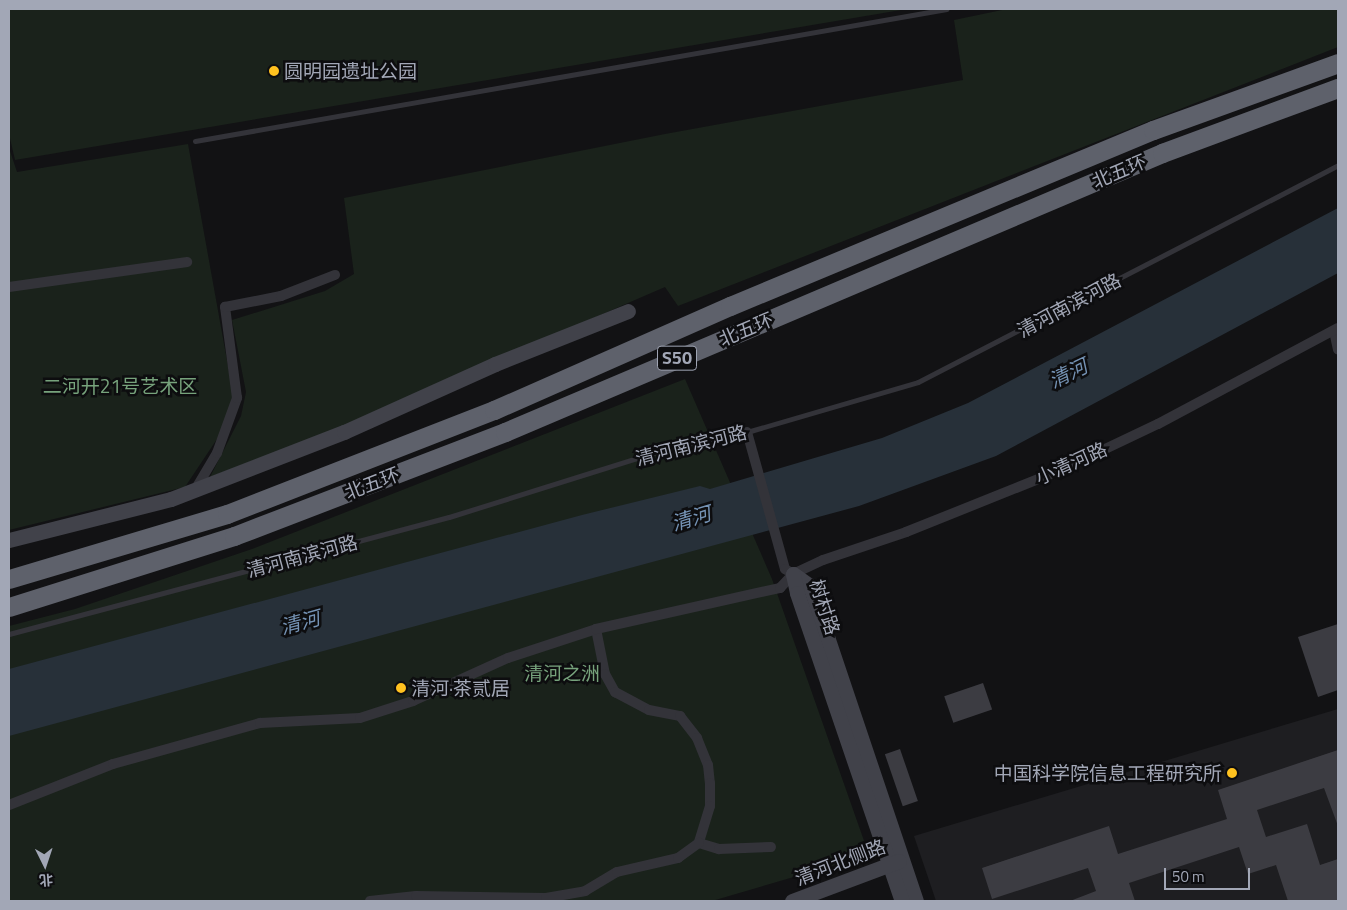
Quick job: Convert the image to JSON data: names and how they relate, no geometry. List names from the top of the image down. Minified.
{"streets":{"highway":["北五环","S50"],"street":["小清河路","树村路","清河北侧路"],"lane":["清河南滨河路"]},"crossings":[["小清河路","树村路"],["树村路","清河北侧路"]],"water":["清河"],"parks":["二河开21号艺术区","清河之洲"],"places":["圆明园遗址公园","清河·茶贰居","中国科学院信息工程研究所"],"scale_bar":"50 m","north":"bottom"}
